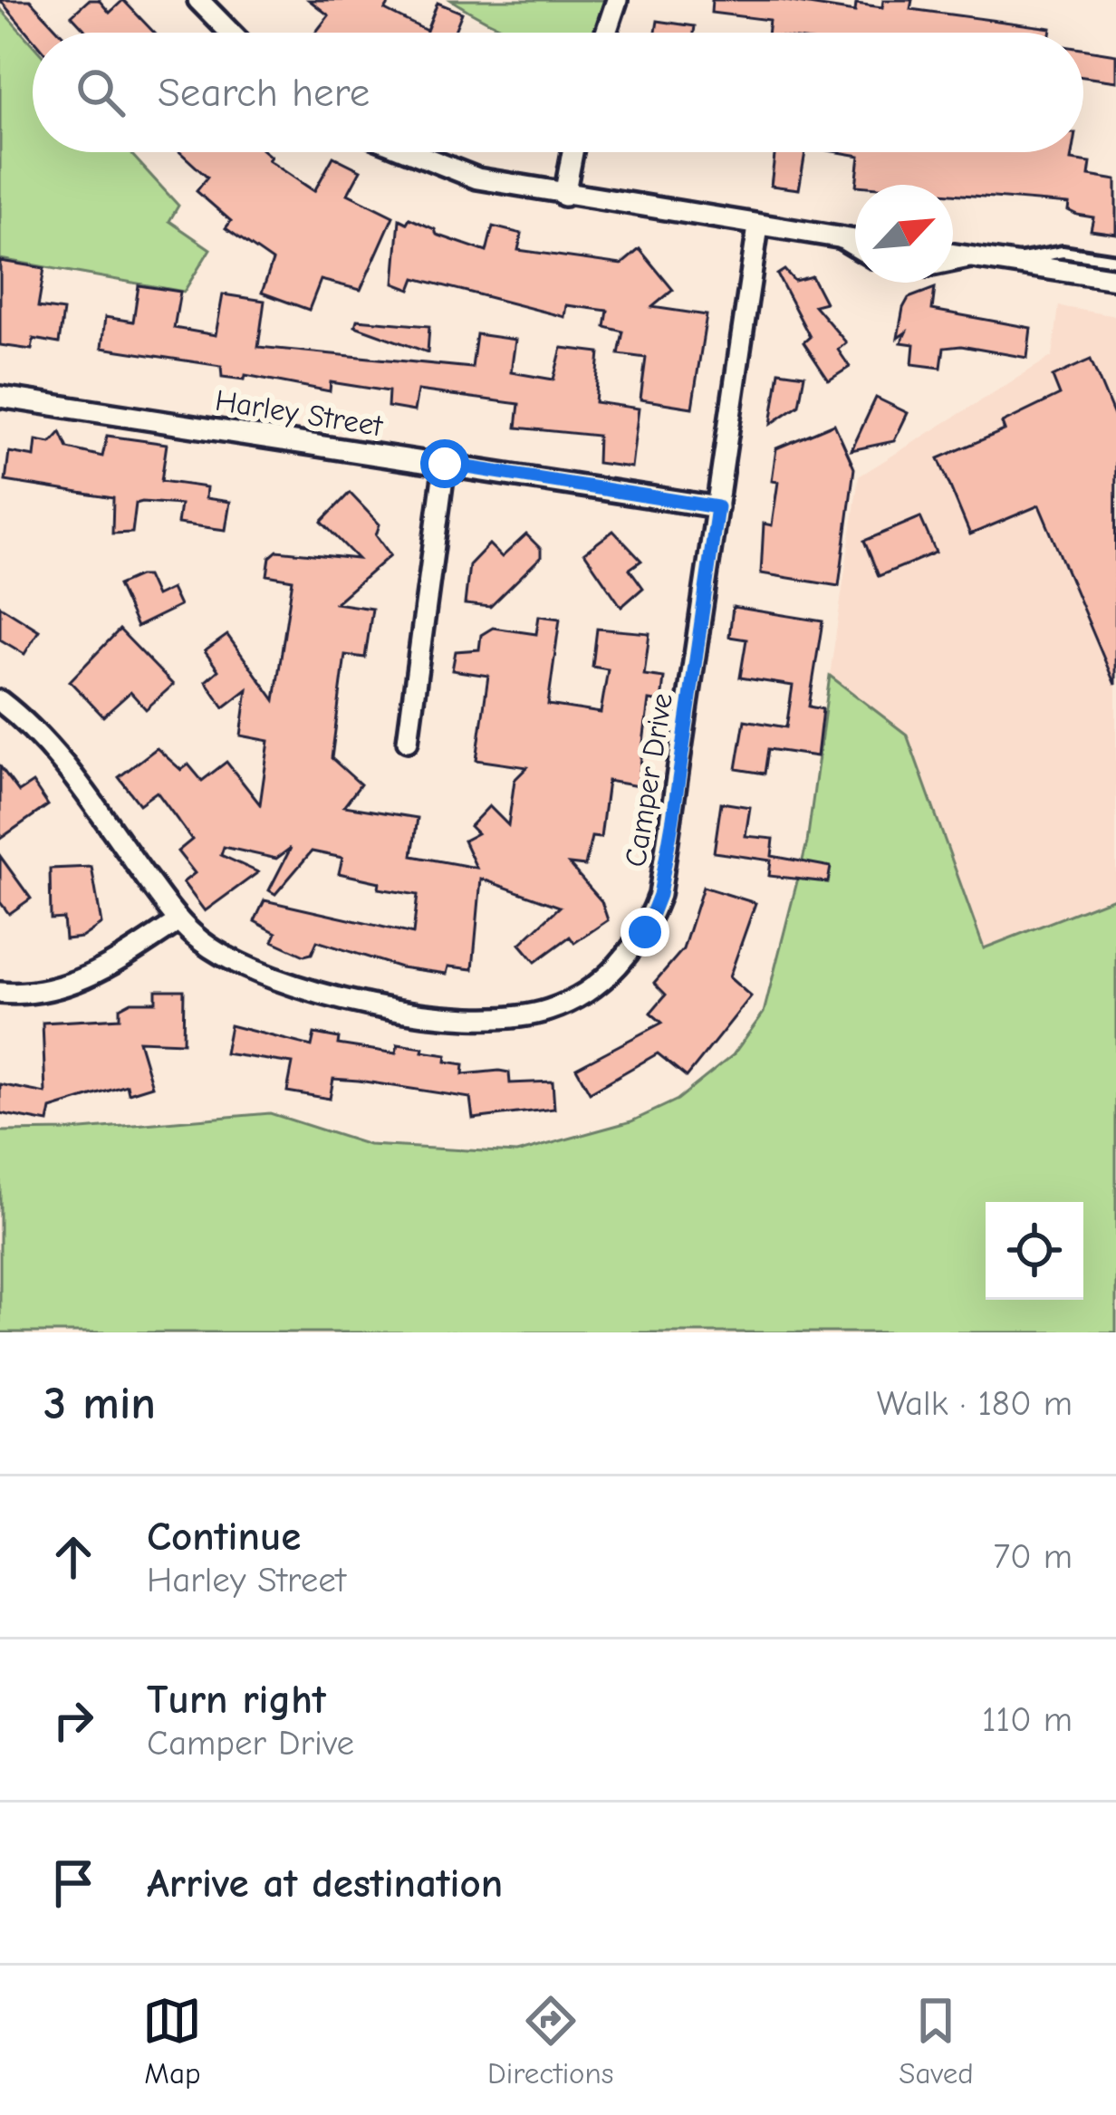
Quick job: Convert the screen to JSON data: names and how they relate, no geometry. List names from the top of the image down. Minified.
{"streets":{"street":["Harley Street","Camper Drive"]},"crossings":[["Harley Street","Camper Drive"]],"north":"top right","page":{"search":"Search here","heading":["3 min","Walk · 180 m"],"list":[["Continue","Harley Street","70 m"],["Turn right","Camper Drive","110 m"],"Arrive at destination"],"nav":["Map","Directions","Saved"]}}
